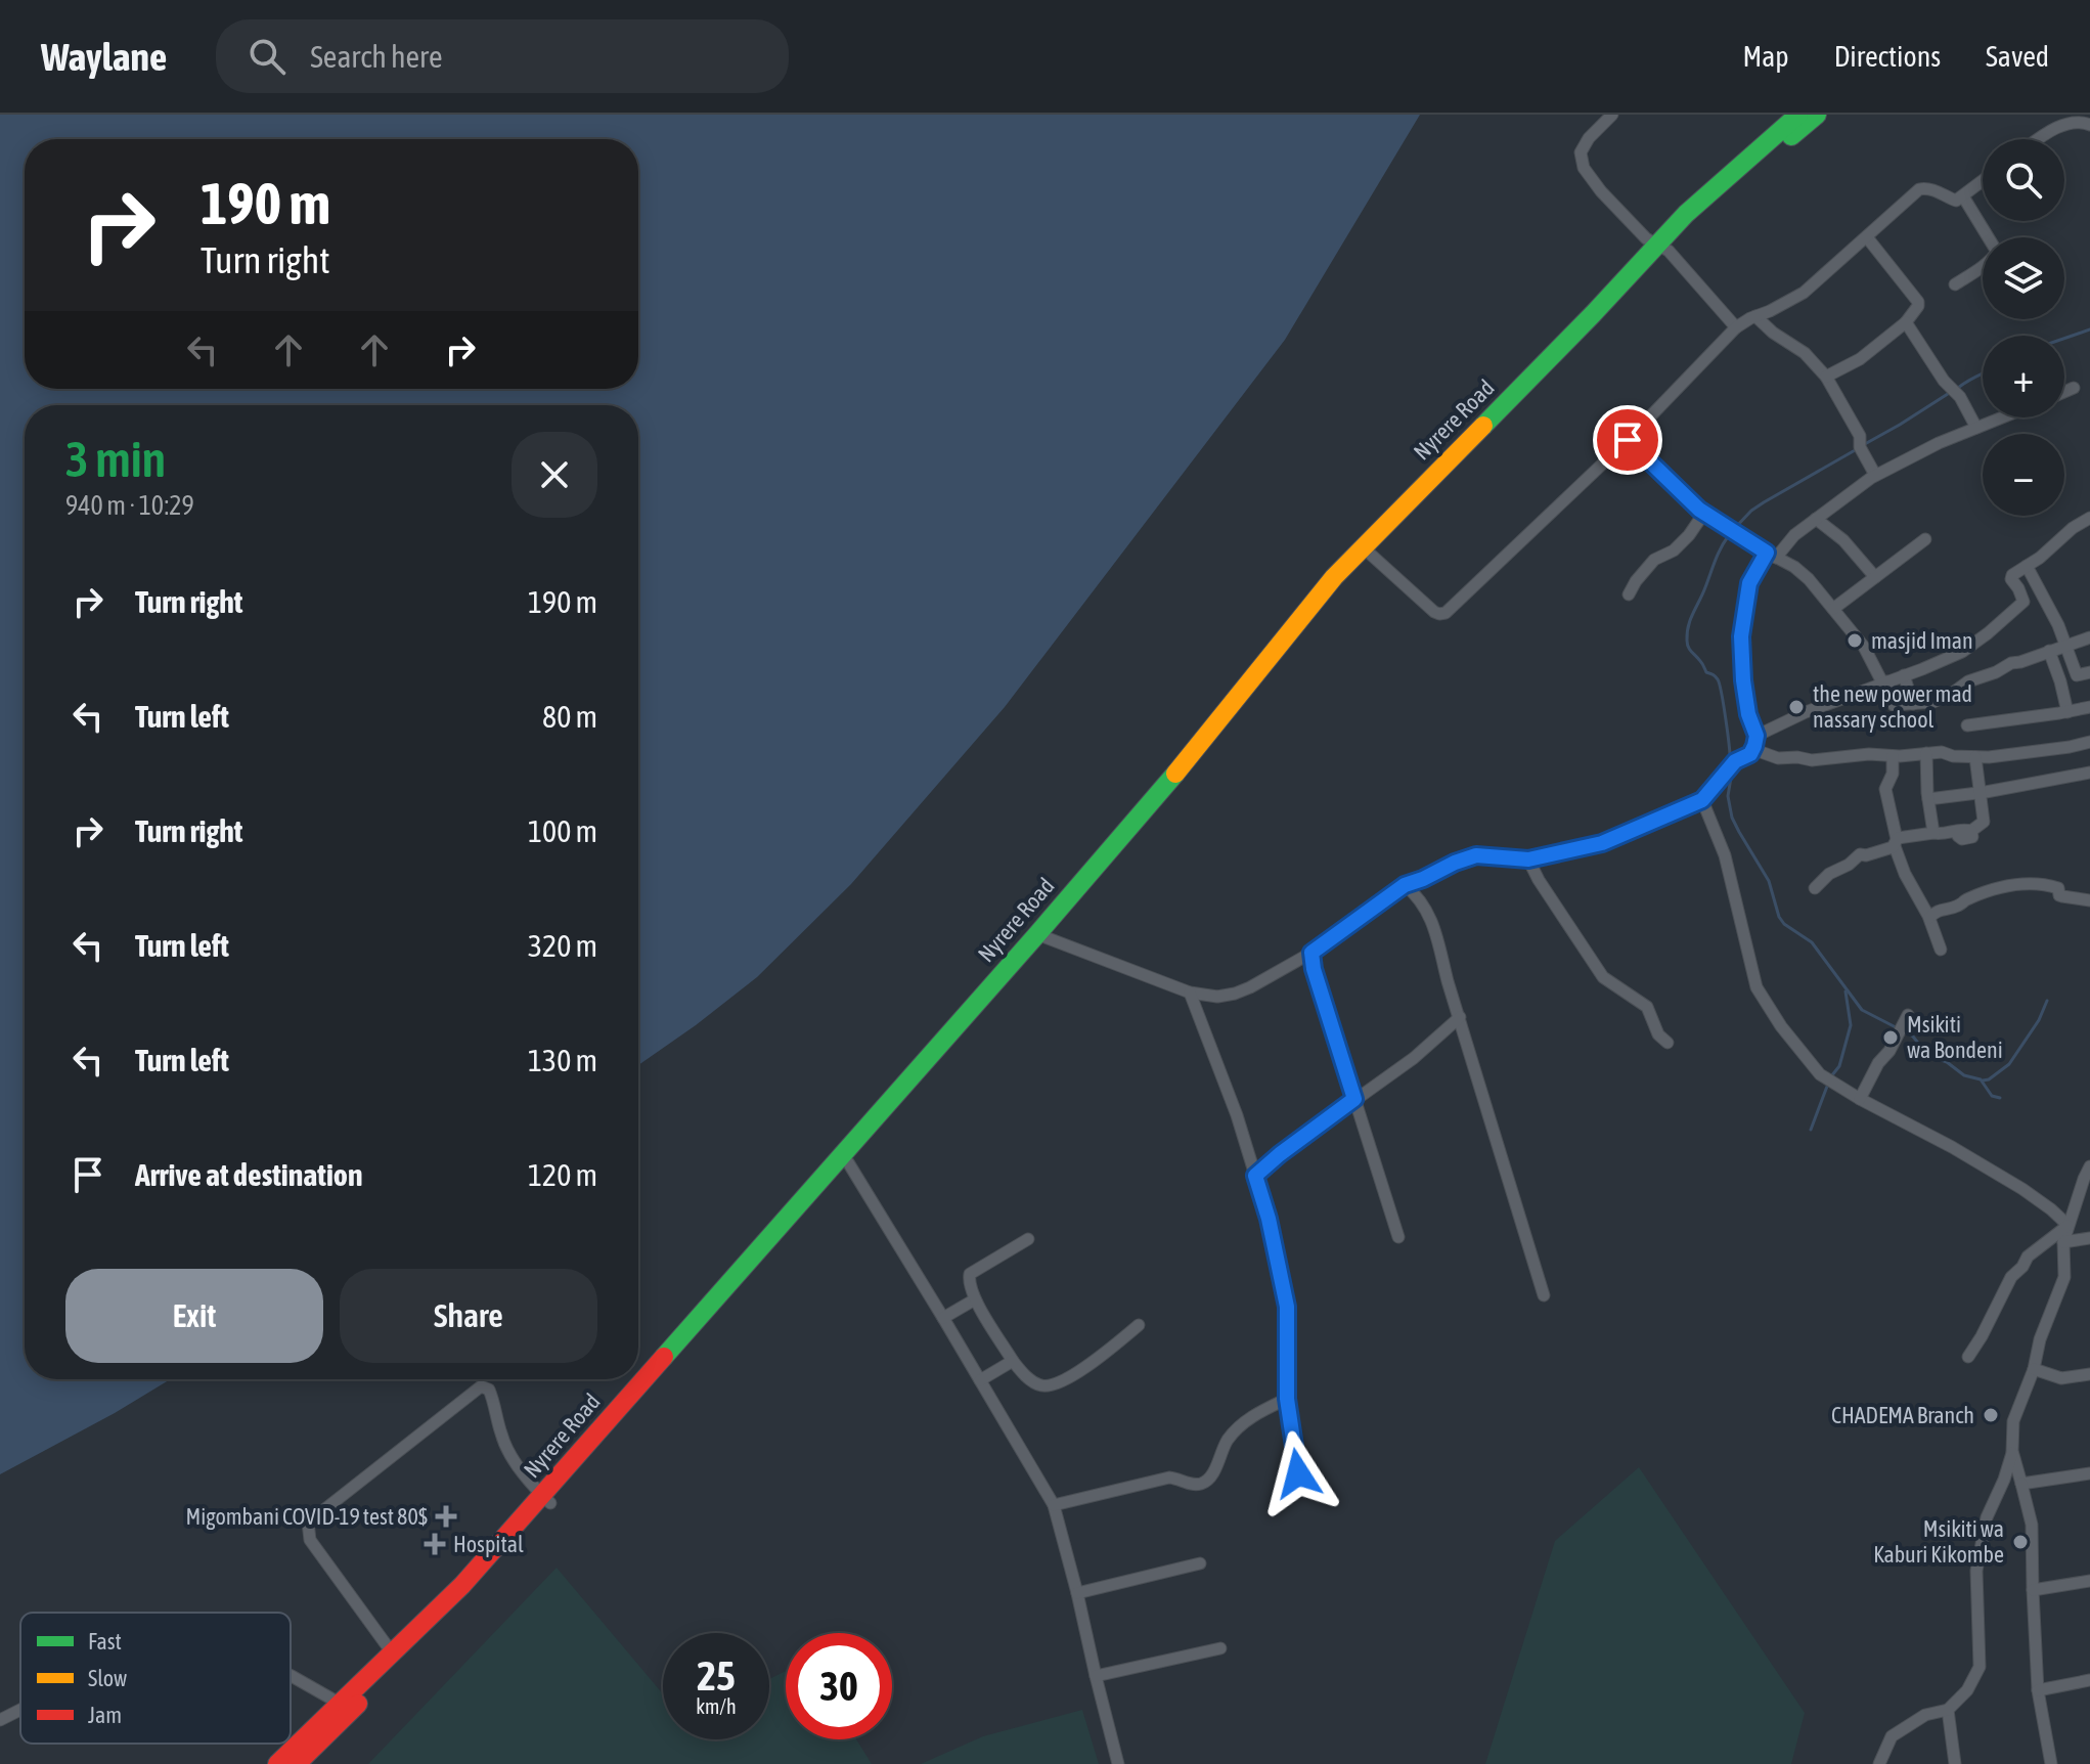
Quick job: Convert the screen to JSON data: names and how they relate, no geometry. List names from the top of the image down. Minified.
{"streets":{"main road":["Nyrere Road"]},"places":{"other":["masjid Iman","the new power mad nassary school","Msikiti wa Bondeni","CHADEMA Branch","Msikiti wa Kaburi Kikombe"],"health":["Migombani COVID-19 test 80$","Hospital"]},"legend":["Fast","Slow","Jam"],"page":{"header":"Waylane","search":"Search here","nav":["Map","Directions","Saved"],"map_buttons":["+","−"],"turn":["190 m","Turn right"],"heading":["3 min","940 m · 10:29"],"list":[{"name":"Turn right","value":"190 m"},{"name":"Turn left","value":"80 m"},{"name":"Turn right","value":"100 m"},{"name":"Turn left","value":"320 m"},{"name":"Turn left","value":"130 m"},{"name":"Arrive at destination","value":"120 m"}],"buttons":["Exit","Share"],"speed":"25 km/h","limit":"30"}}
